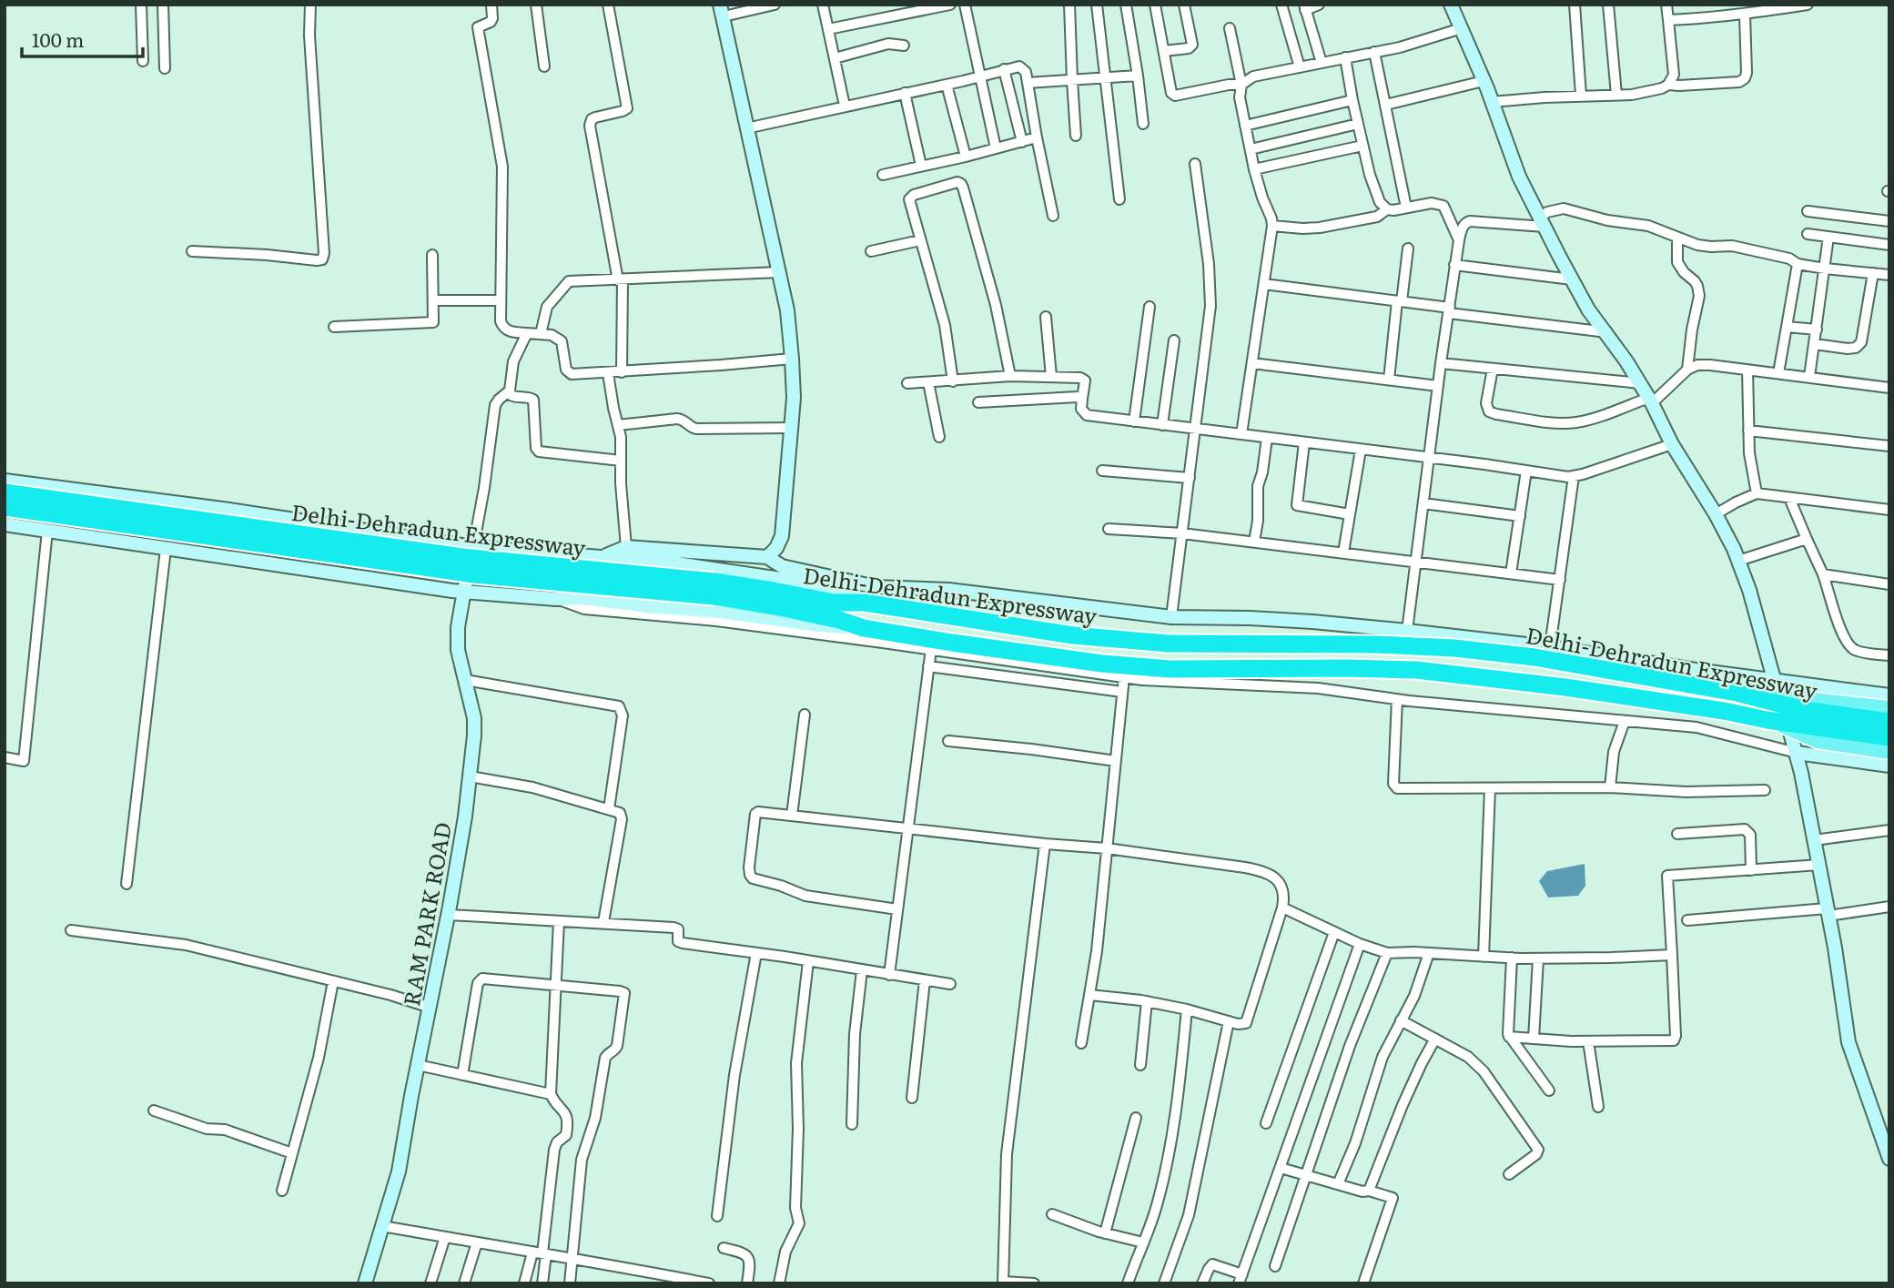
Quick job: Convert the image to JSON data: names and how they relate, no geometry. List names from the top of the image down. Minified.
{"streets":{"highway":["Delhi-Dehradun Expressway"],"street":["RAM PARK ROAD"]},"scale_bar":"100 m"}
